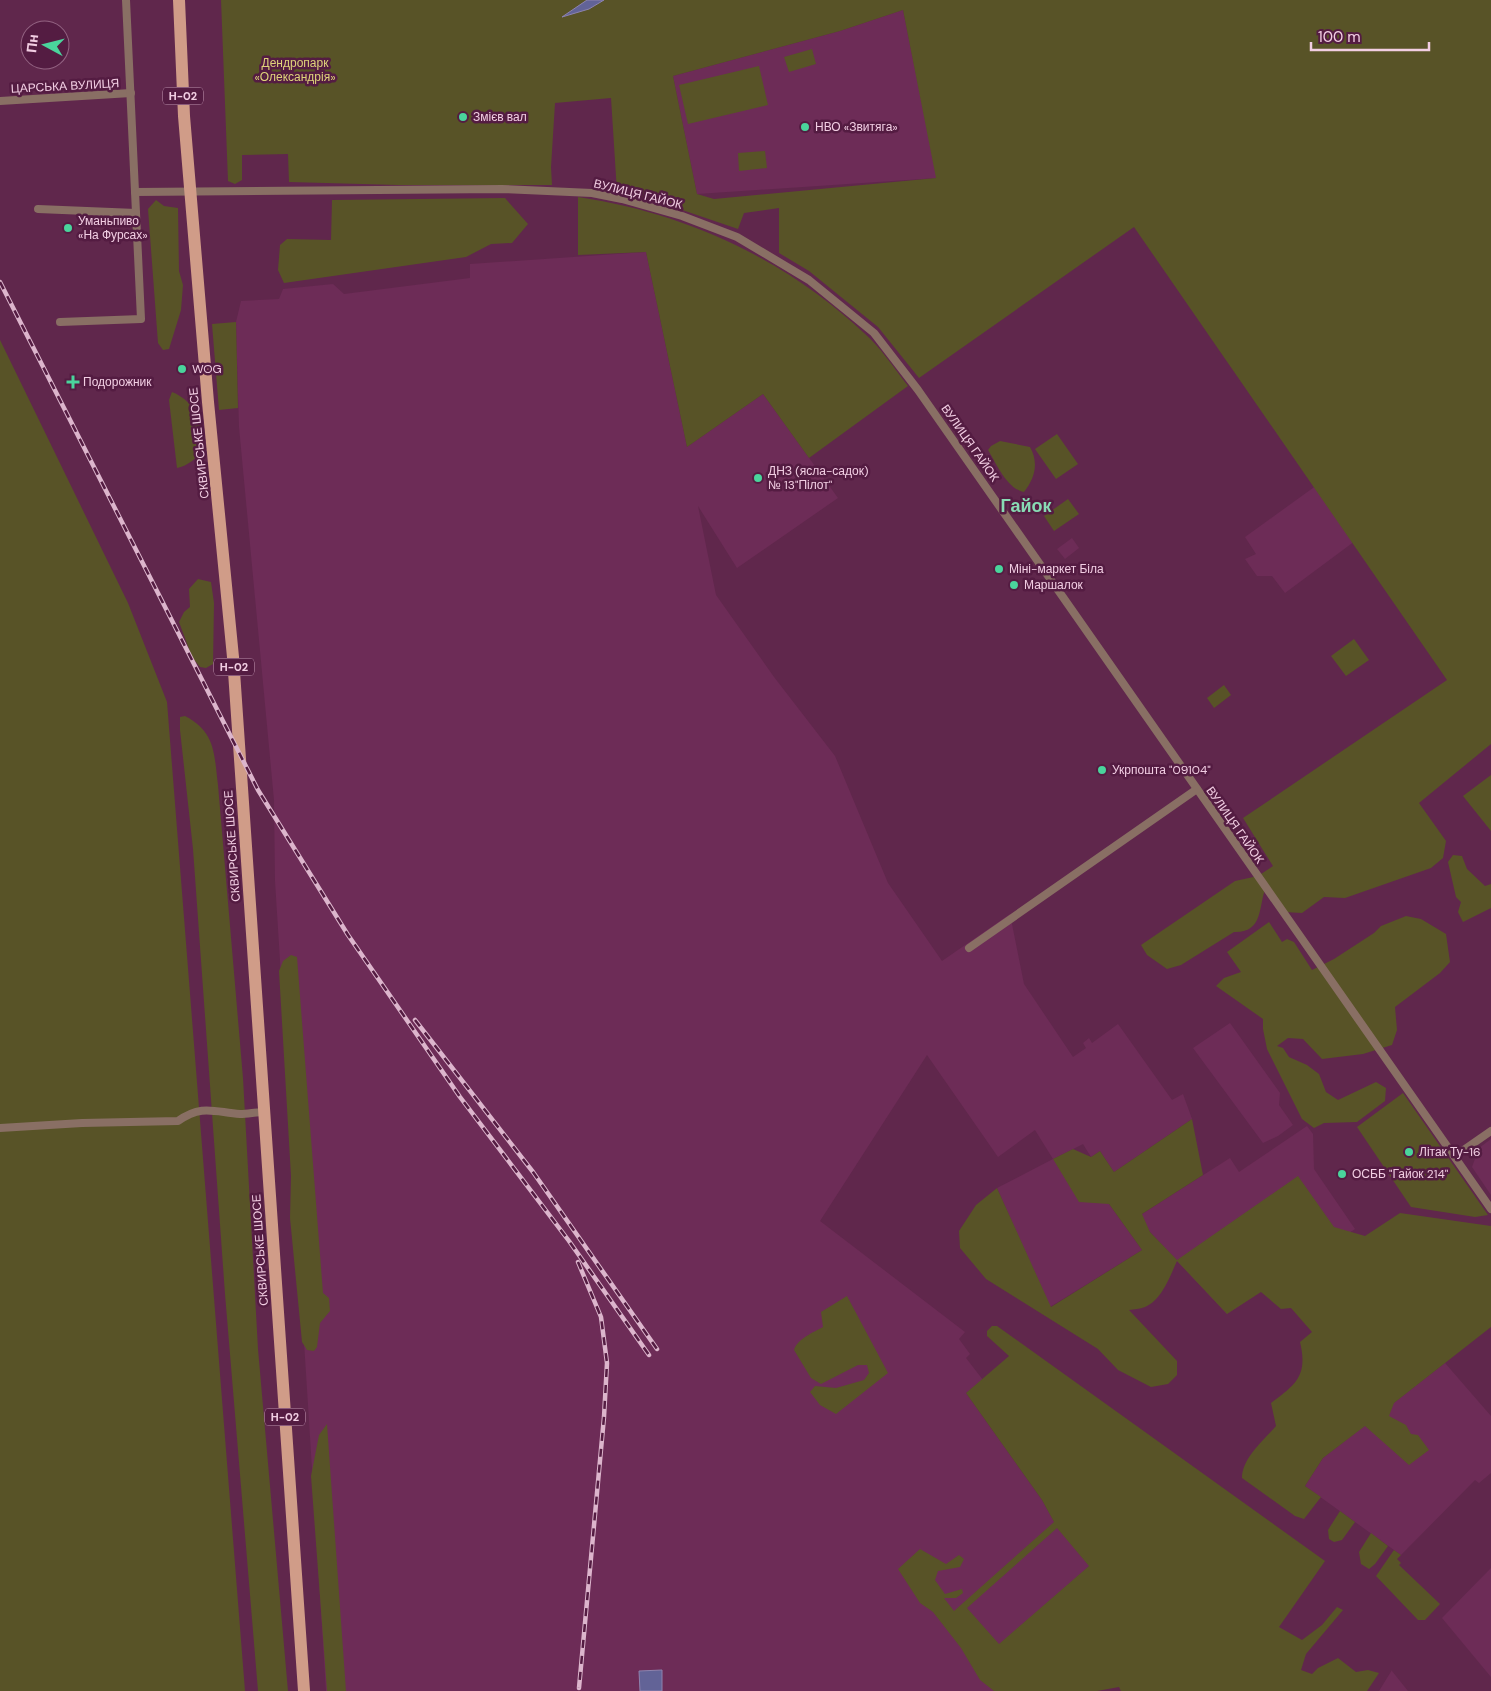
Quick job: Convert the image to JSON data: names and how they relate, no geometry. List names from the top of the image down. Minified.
{"streets":{"main road":["Н-02","СКВИРСЬКЕ ШОСЕ"],"street":["ЦАРСЬКА ВУЛИЦЯ","ВУЛИЦЯ ГАЙОК"]},"crossings":[["ВУЛИЦЯ ГАЙОК","СКВИРСЬКЕ ШОСЕ"]],"districts":["Гайок"],"parks":["Дендропарк «Олександрія»"],"places":{"other":["Змієв вал","НВО «Звитяга»","Уманьпиво «На Фурсах»","WOG","ДНЗ (ясла-садок) № 13\"Пілот\"","Міні-маркет Біла","Маршалок","Укрпошта \"09104\"","Літак Ту-16","ОСББ \"Гайок 214\""],"health":["Подорожник"]},"scale_bar":"100 m","north":"left"}
